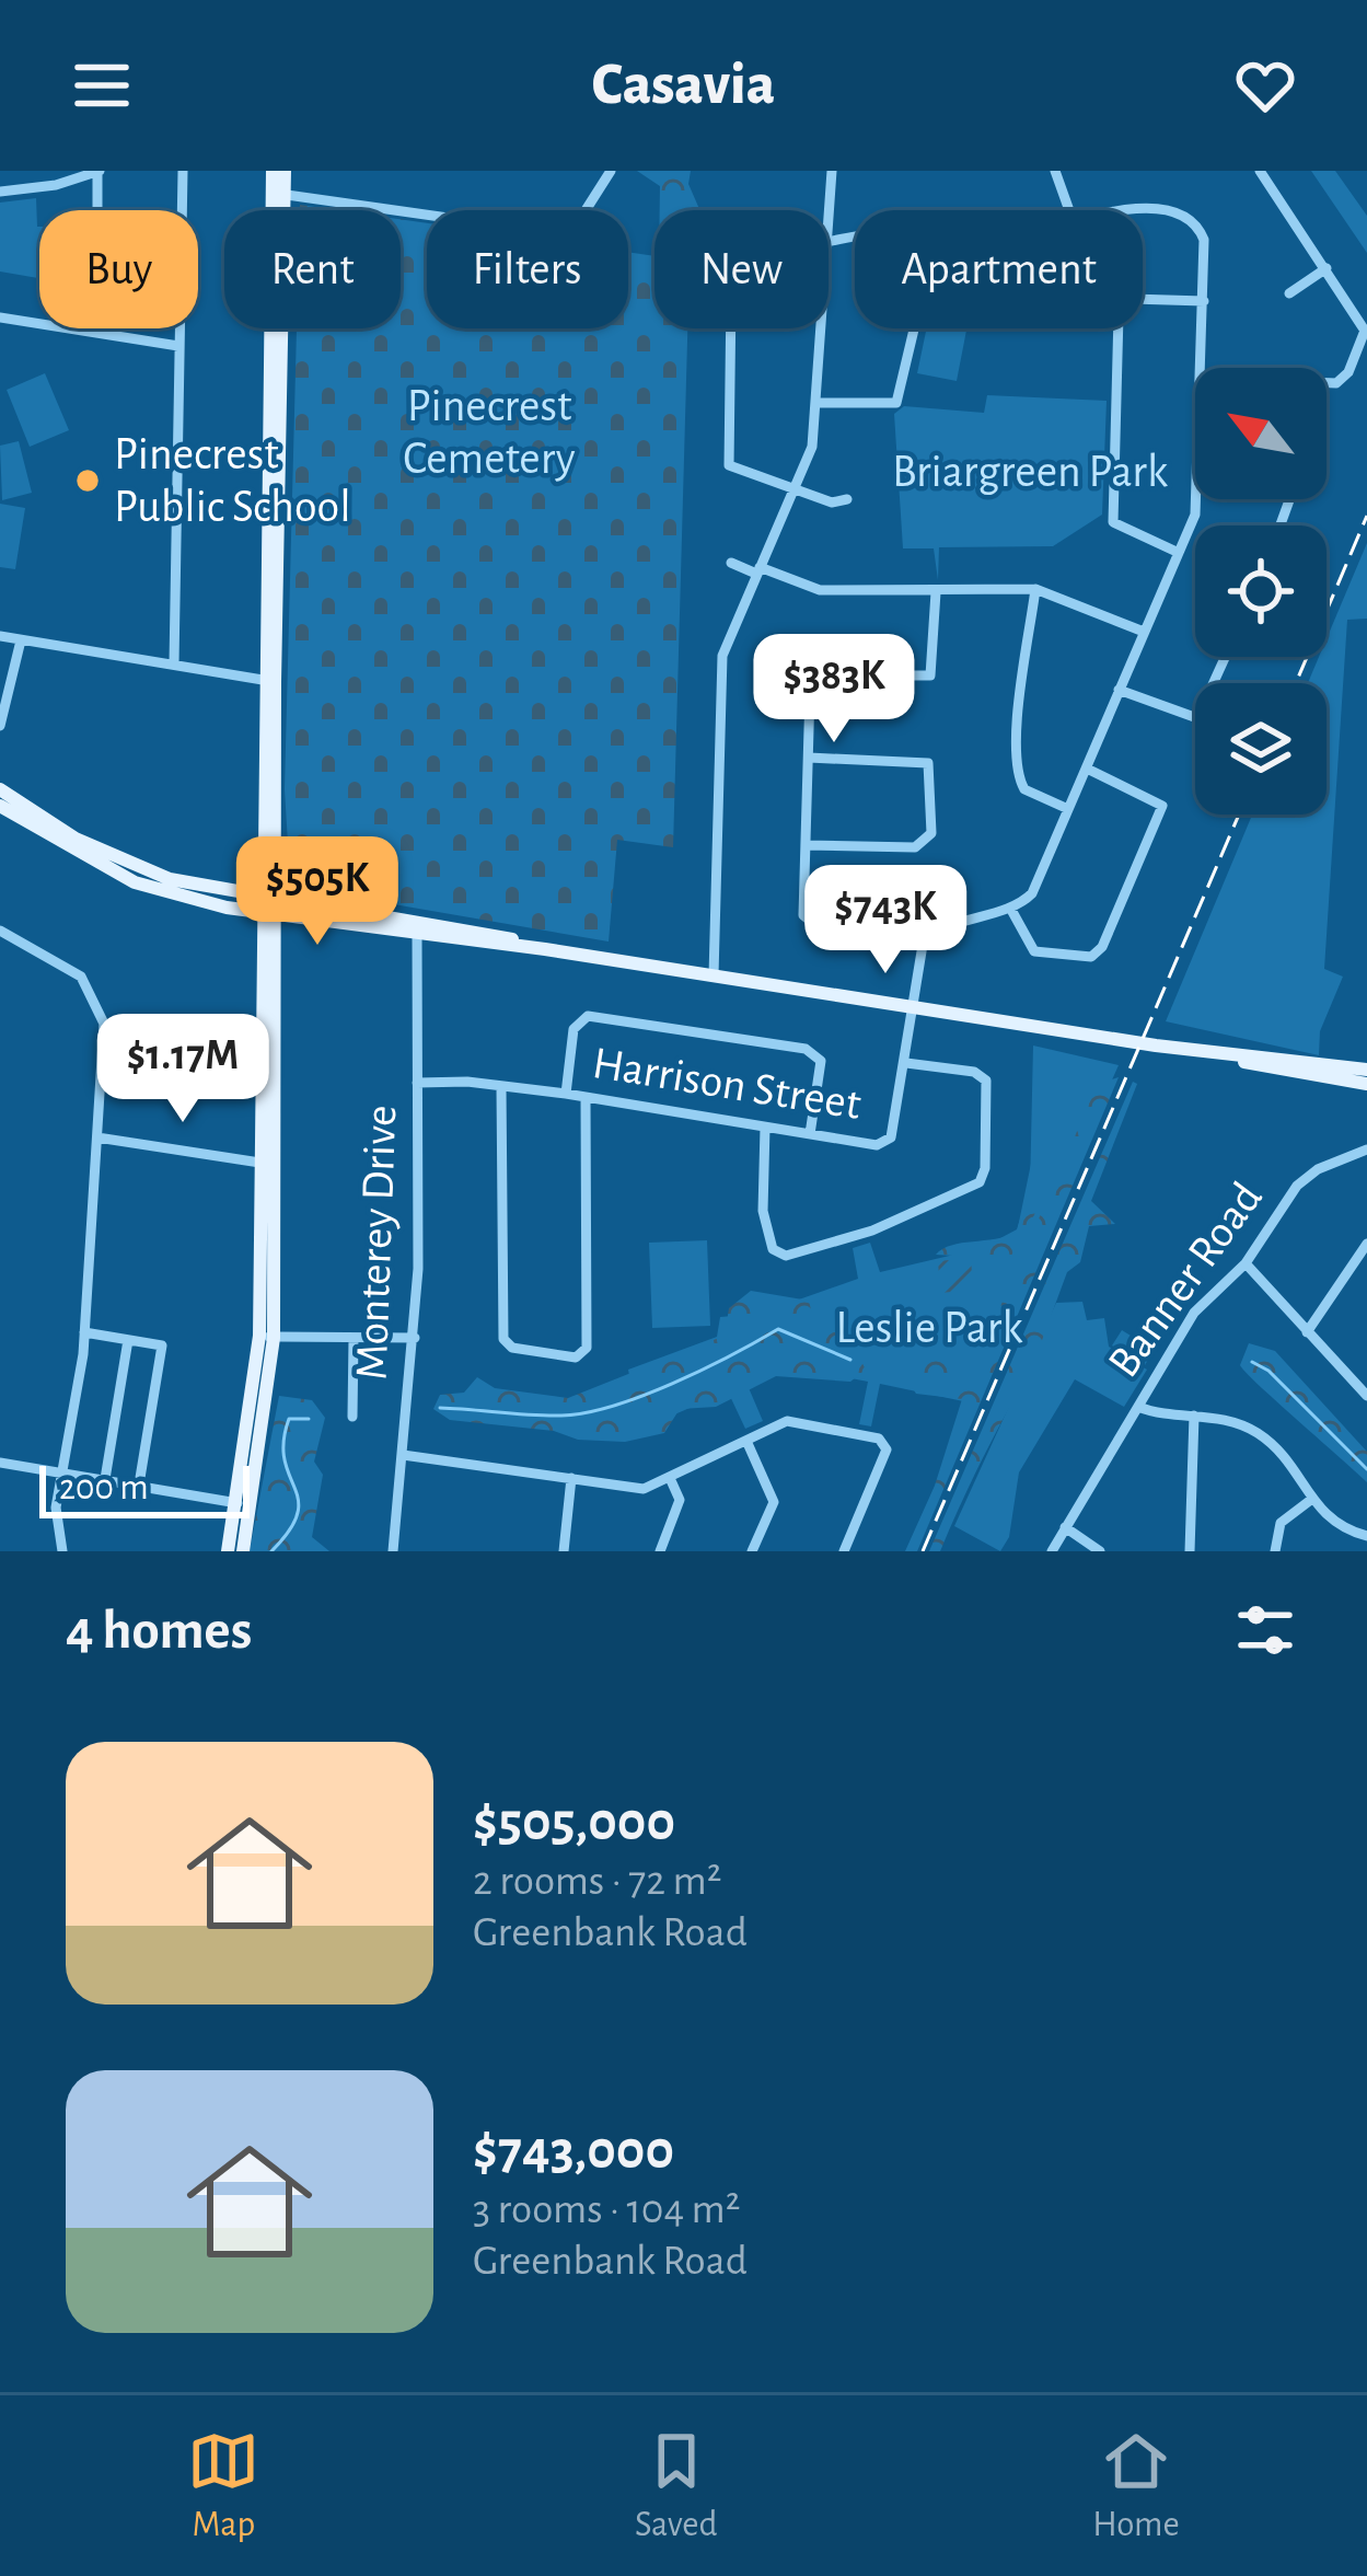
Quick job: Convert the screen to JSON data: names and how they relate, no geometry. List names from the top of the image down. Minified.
{"streets":{"street":["Harrison Street","Monterey Drive","Banner Road"]},"crossings":[["Harrison Street","Monterey Drive"]],"parks":["Pinecrest Cemetery","Briargreen Park","Leslie Park"],"places":["Pinecrest Public School"],"scale_bar":"200 m","north":"top left","page":{"header":"Casavia","chip":["Buy","Rent","Filters","New","Apartment"],"price":["$383K","$505K","$743K","$1.17M"],"scale":"200 m","heading":"4 homes","list":[{"name":"$505,000","note":"2 rooms · 72 m² · Greenbank Road"},{"name":"$743,000","note":"3 rooms · 104 m² · Greenbank Road"}],"tabs":["Map","Saved","Home"]}}
